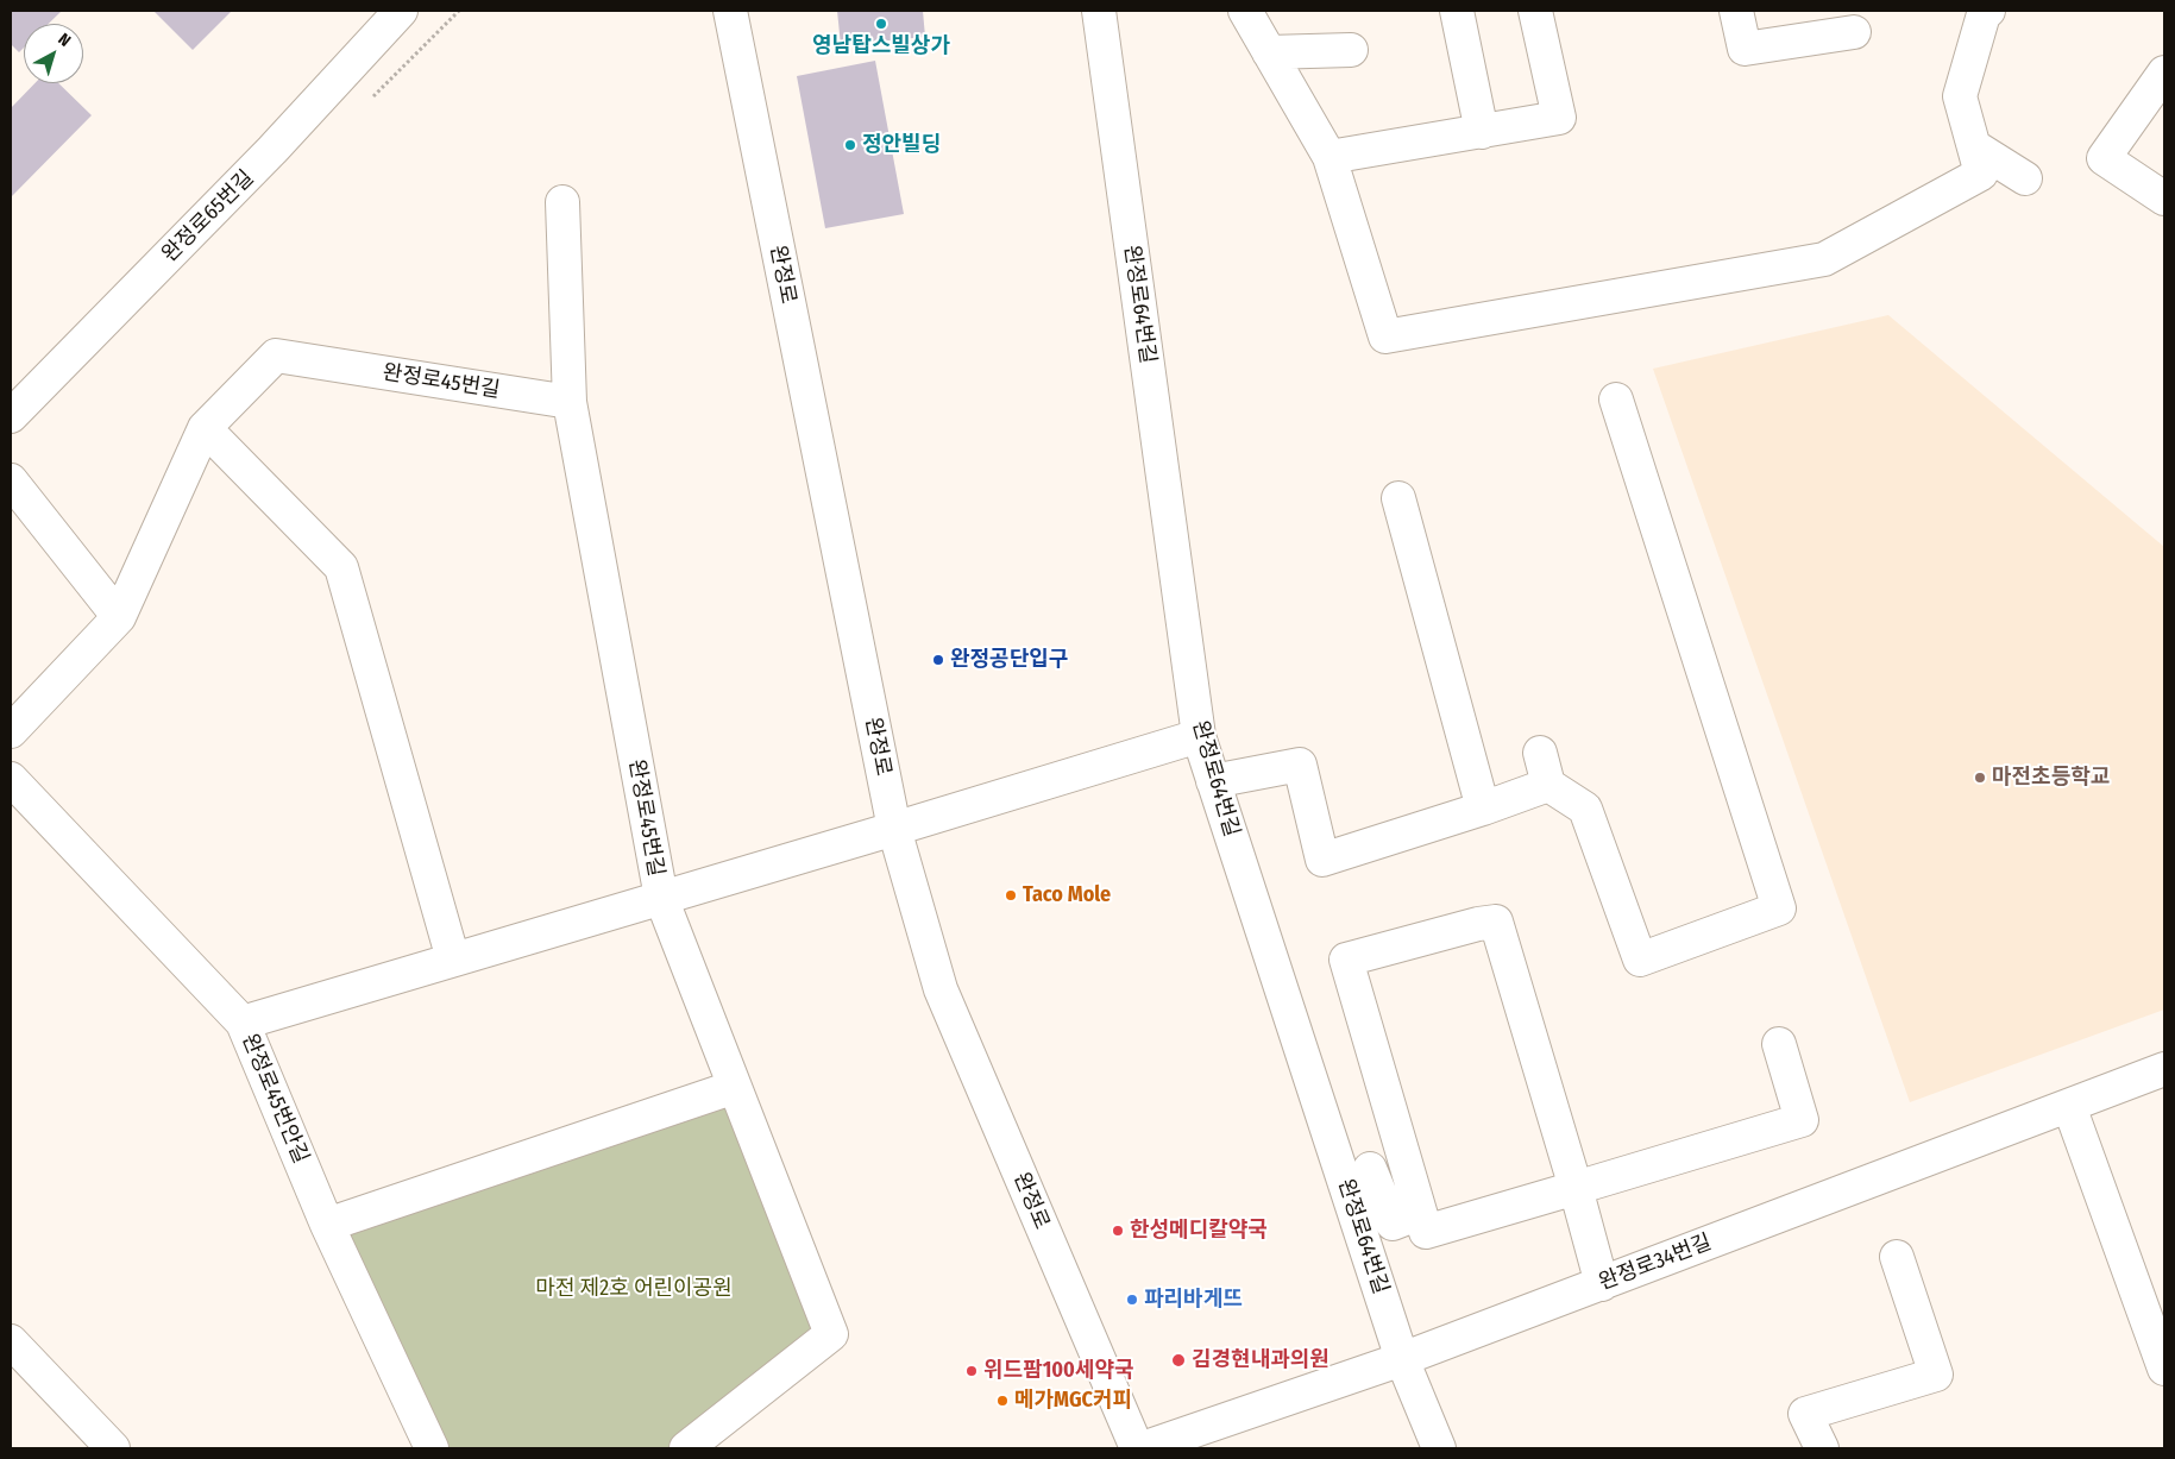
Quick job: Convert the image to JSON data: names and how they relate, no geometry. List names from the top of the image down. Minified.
{"streets":{"street":["완정로65번길","완정로","완정로64번길","완정로45번길","완정로45번안길","완정로34번길"]},"crossings":[["완정로","완정로45번길"],["완정로64번길","완정로45번길"],["완정로64번길","완정로34번길"]],"parks":["마전 제2호 어린이공원"],"places":["영남탑스빌상가","정안빌딩","완정공단입구","마전초등학교","Taco Mole","한성메디칼약국","파리바게뜨","김경현내과의원","위드팜100세약국","메가MGC커피"],"north":"top right"}
